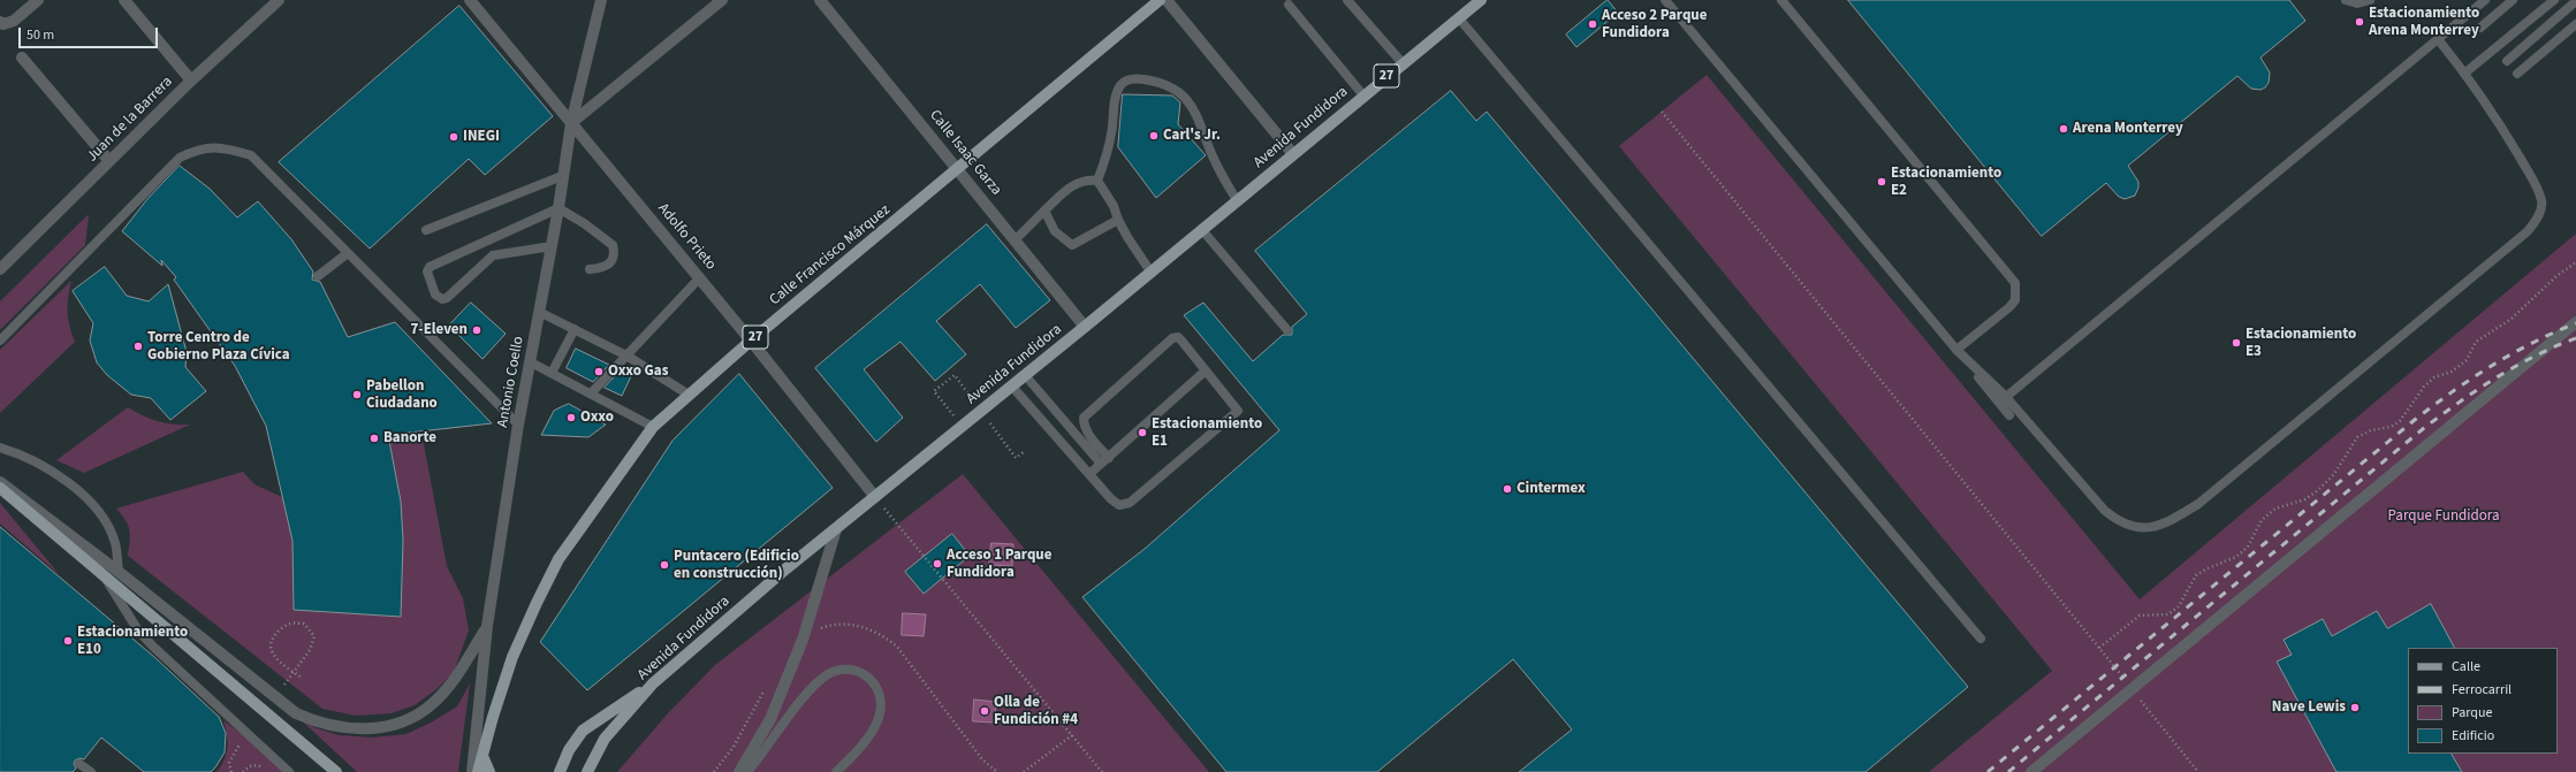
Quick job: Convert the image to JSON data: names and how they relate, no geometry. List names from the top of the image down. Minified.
{"streets":{"main road":["27","Avenida Fundidora","Calle Francisco Márquez"],"street":["Juan de la Barrera","Calle Isaac Garza","Adolfo Prieto","Antonio Coello"]},"crossings":[["Avenida Fundidora","Calle Isaac Garza"],["Avenida Fundidora","Adolfo Prieto"],["Calle Isaac Garza","Calle Francisco Márquez"],["Adolfo Prieto","Calle Francisco Márquez"],["Adolfo Prieto","Antonio Coello"]],"parks":["Parque Fundidora"],"places":["Estacionamiento Arena Monterrey","Acceso 2 Parque Fundidora","Arena Monterrey","Carl's Jr.","INEGI","Estacionamiento E2","7-Eleven","Estacionamiento E3","Torre Centro de Gobierno Plaza Cívica","Oxxo Gas","Pabellon Ciudadano","Oxxo","Estacionamiento E1","Banorte","Cintermex","Acceso 1 Parque Fundidora","Puntacero (Edificio en construcción)","Estacionamiento E10","Nave Lewis","Olla de Fundición #4"],"legend":["Calle","Ferrocarril","Parque","Edificio"],"scale_bar":"50 m"}
